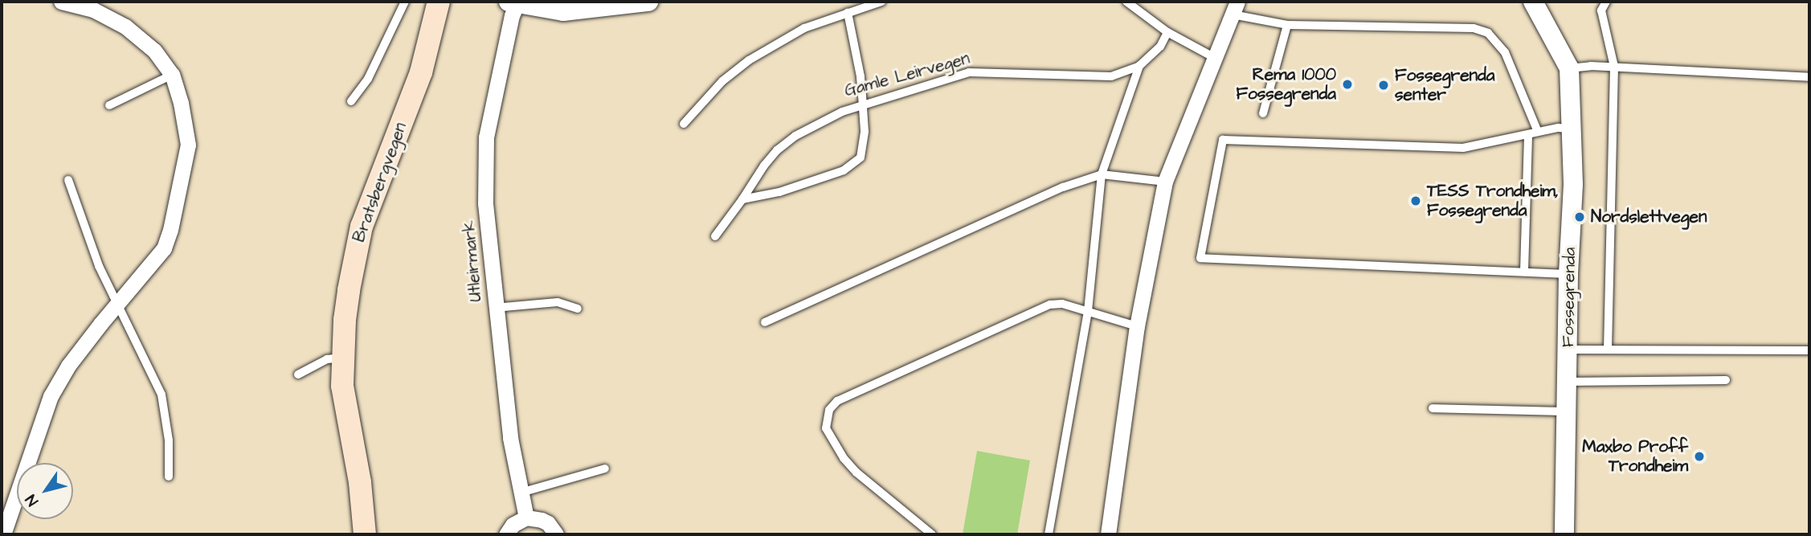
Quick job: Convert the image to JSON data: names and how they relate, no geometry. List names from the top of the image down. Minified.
{"streets":{"main road":["Bratsbergvegen"],"street":["Utleirmark","Fossegrenda"],"lane":["Gamle Leirvegen"]},"places":["Rema 1000 Fossegrenda","Fossegrenda senter","TESS Trondheim, Fossegrenda","Nordslettvegen","Maxbo Proff Trondheim"],"north":"bottom left"}
